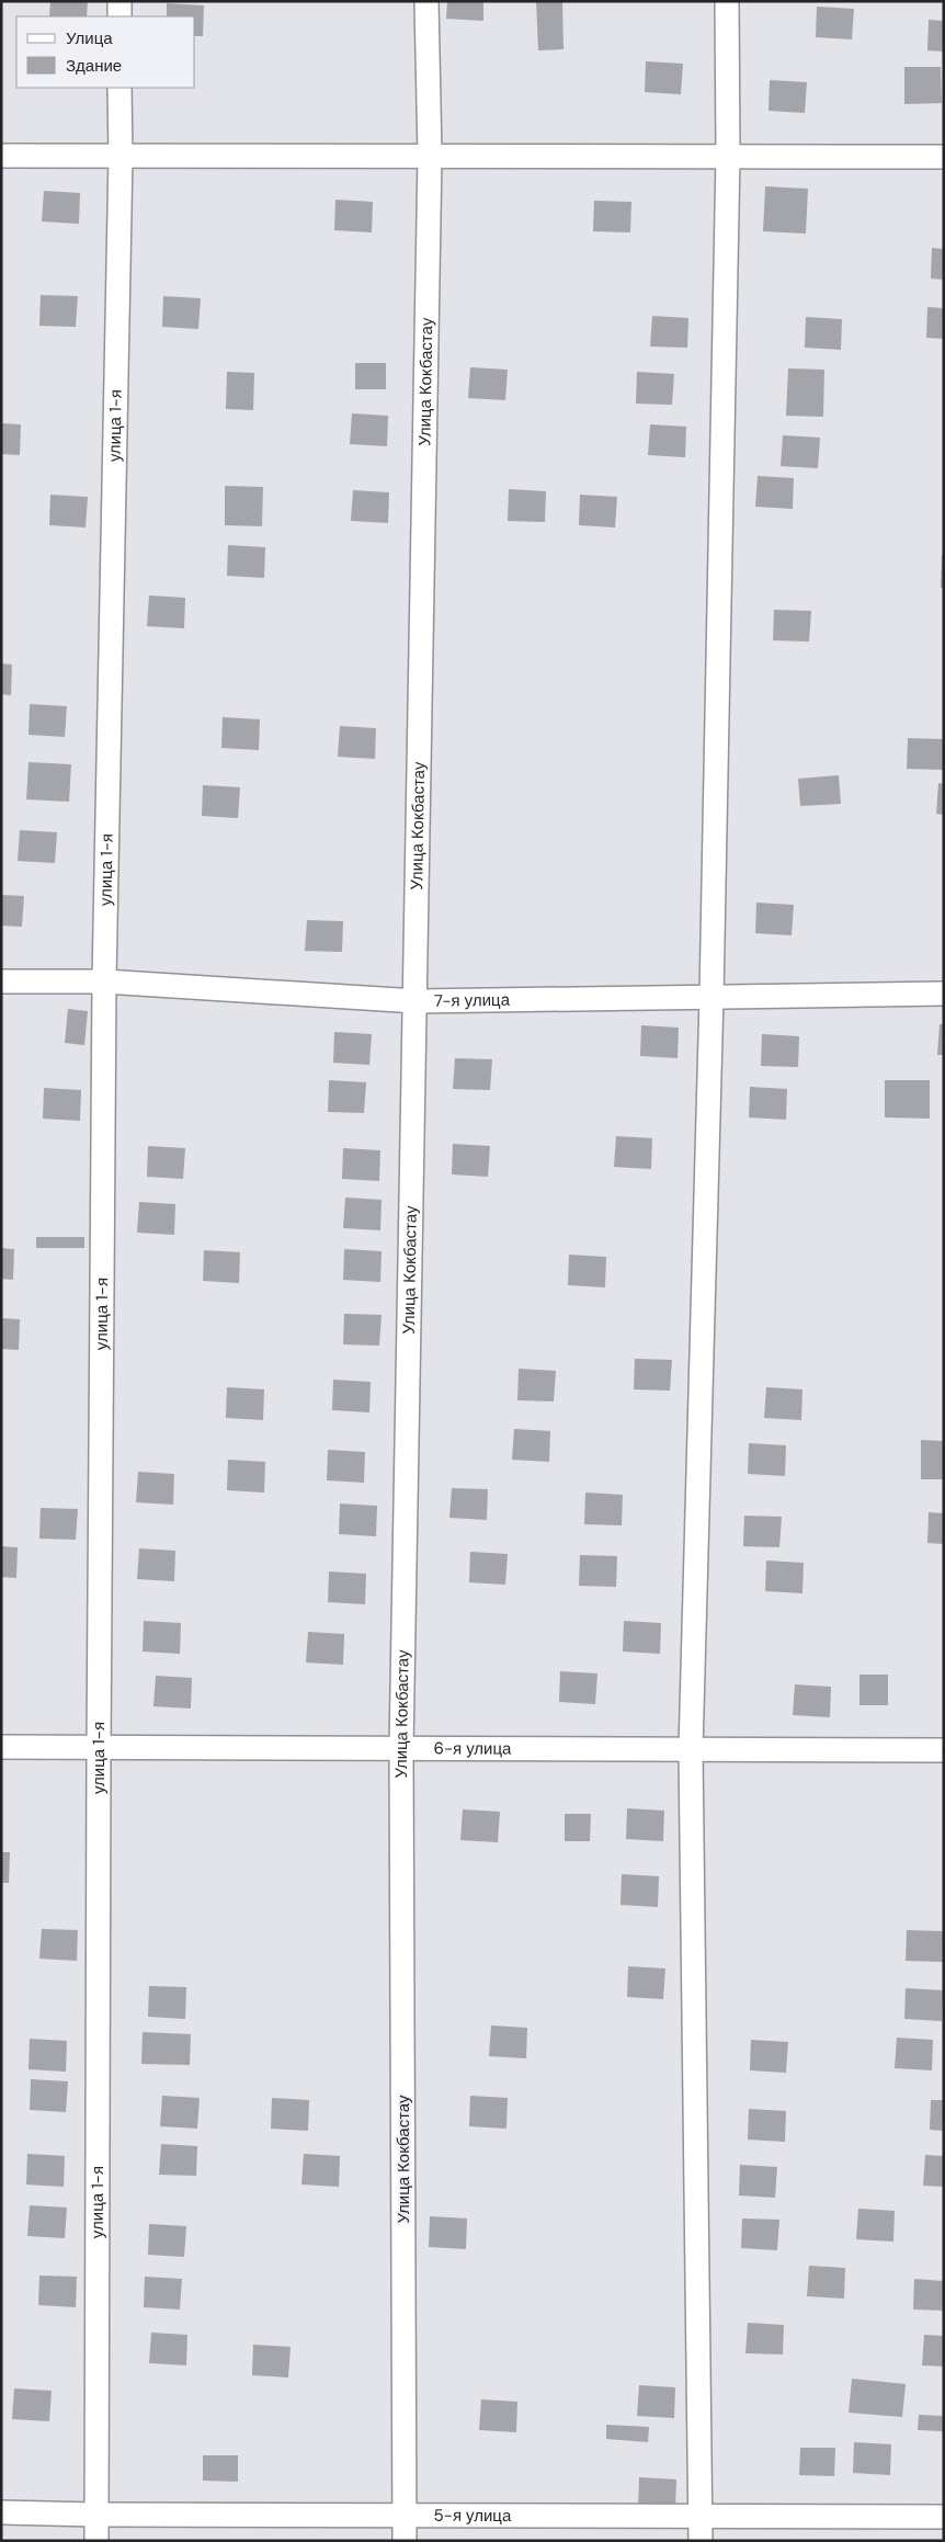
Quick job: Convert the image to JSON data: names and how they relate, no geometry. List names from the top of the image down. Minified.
{"streets":{"street":["Улица Кокбастау","улица 1-я","7-я улица","6-я улица","5-я улица"]},"crossings":[["Улица Кокбастау","7-я улица"],["Улица Кокбастау","6-я улица"],["Улица Кокбастау","5-я улица"],["улица 1-я","7-я улица"],["улица 1-я","6-я улица"],["улица 1-я","5-я улица"]],"legend":["Улица","Здание"]}
